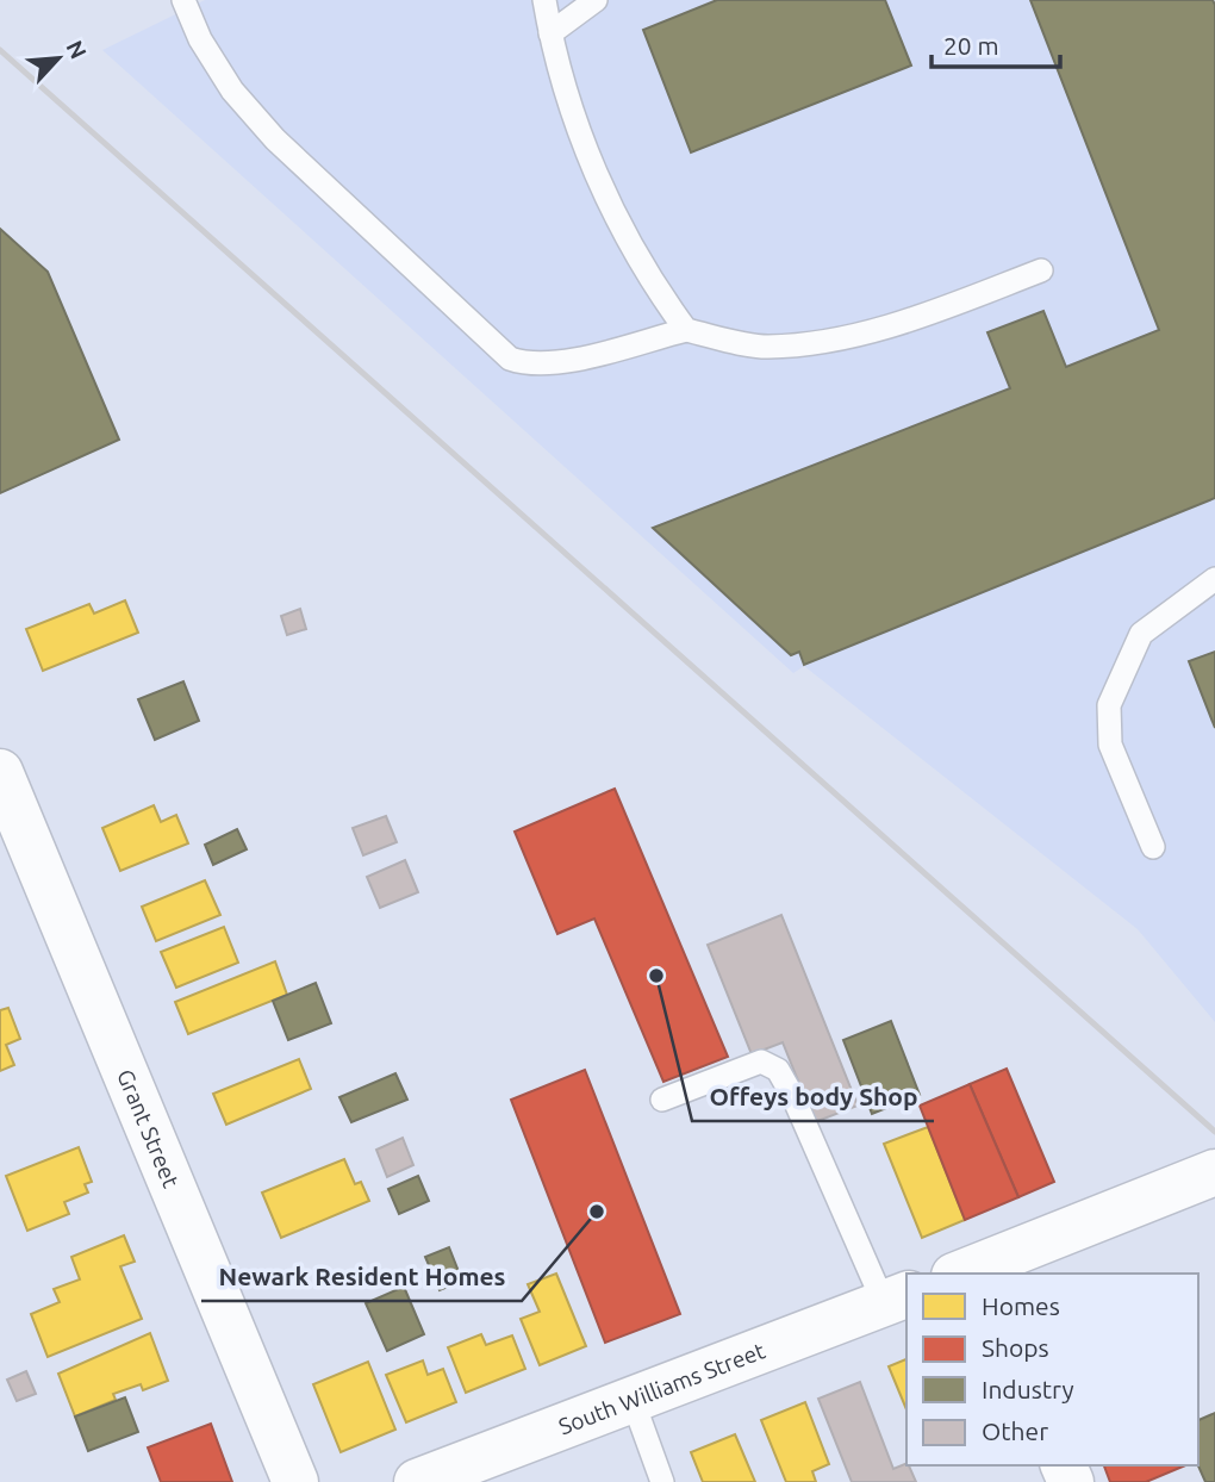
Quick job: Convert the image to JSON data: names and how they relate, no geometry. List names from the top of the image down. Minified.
{"streets":{"street":["Grant Street","South Williams Street"]},"places":["Offeys body Shop","Newark Resident Homes"],"legend":["Homes","Shops","Industry","Other"],"scale_bar":"20 m","north":"top right"}
